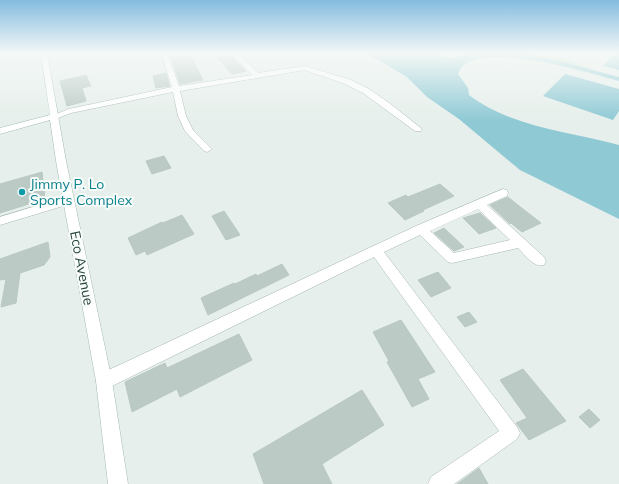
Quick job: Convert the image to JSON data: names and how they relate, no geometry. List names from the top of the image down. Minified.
{"streets":{"street":["Eco Avenue"]},"places":["Jimmy P. Lo Sports Complex"]}
